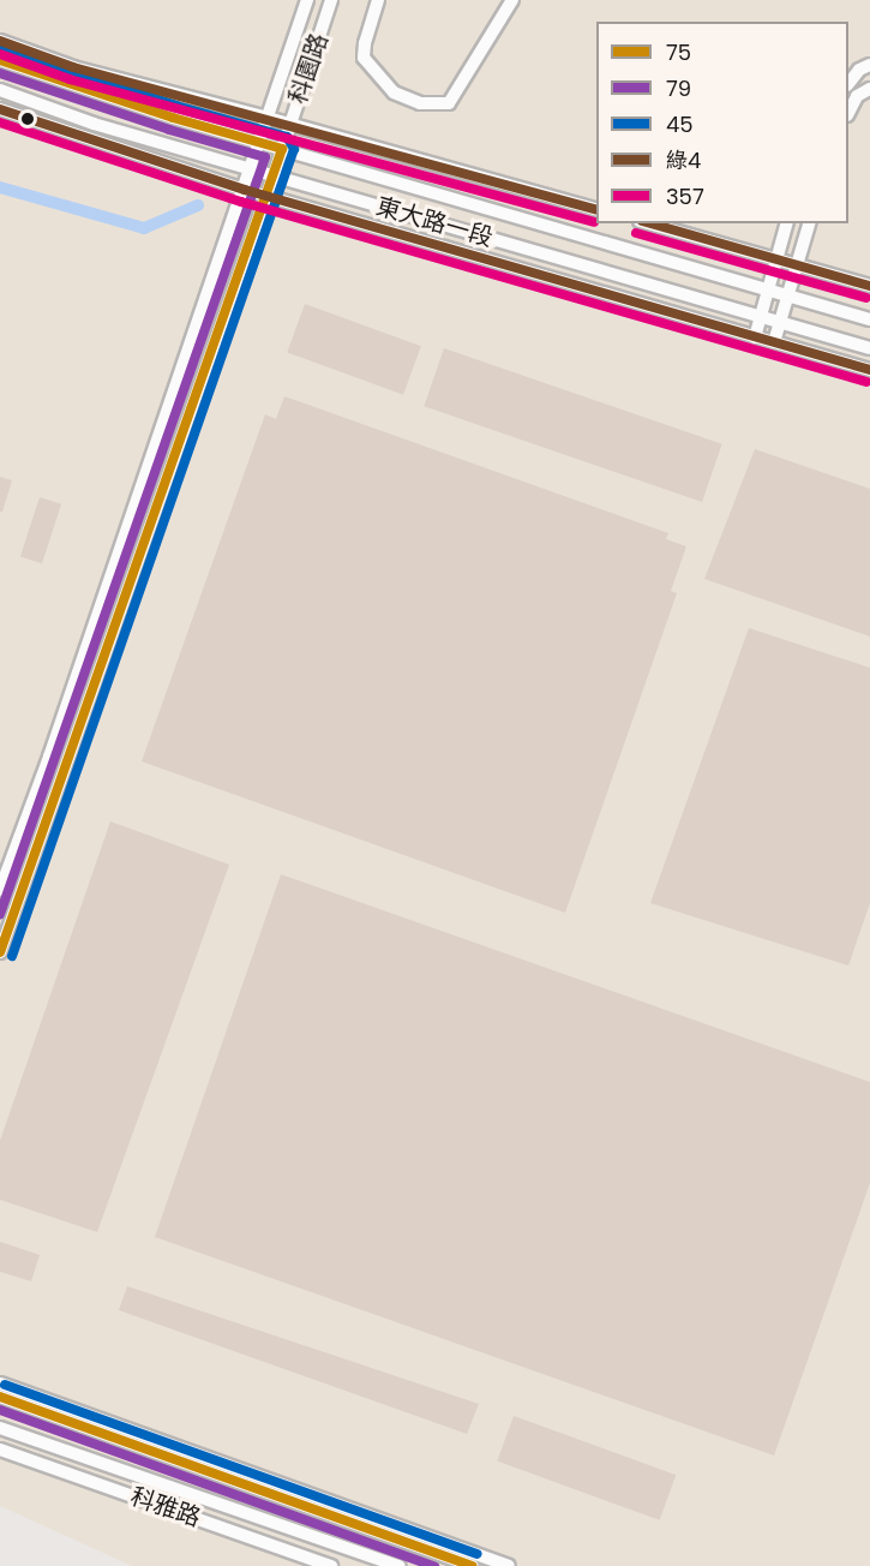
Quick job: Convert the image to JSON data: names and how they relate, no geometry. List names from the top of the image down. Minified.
{"streets":{"street":["科園路","東大路一段","科雅路"]},"crossings":[["科園路","東大路一段"]],"lines":["transit line 綠4","transit line 45","transit line 357","transit line 75","transit line 79"],"legend":["75","79","45","綠4","357"]}
